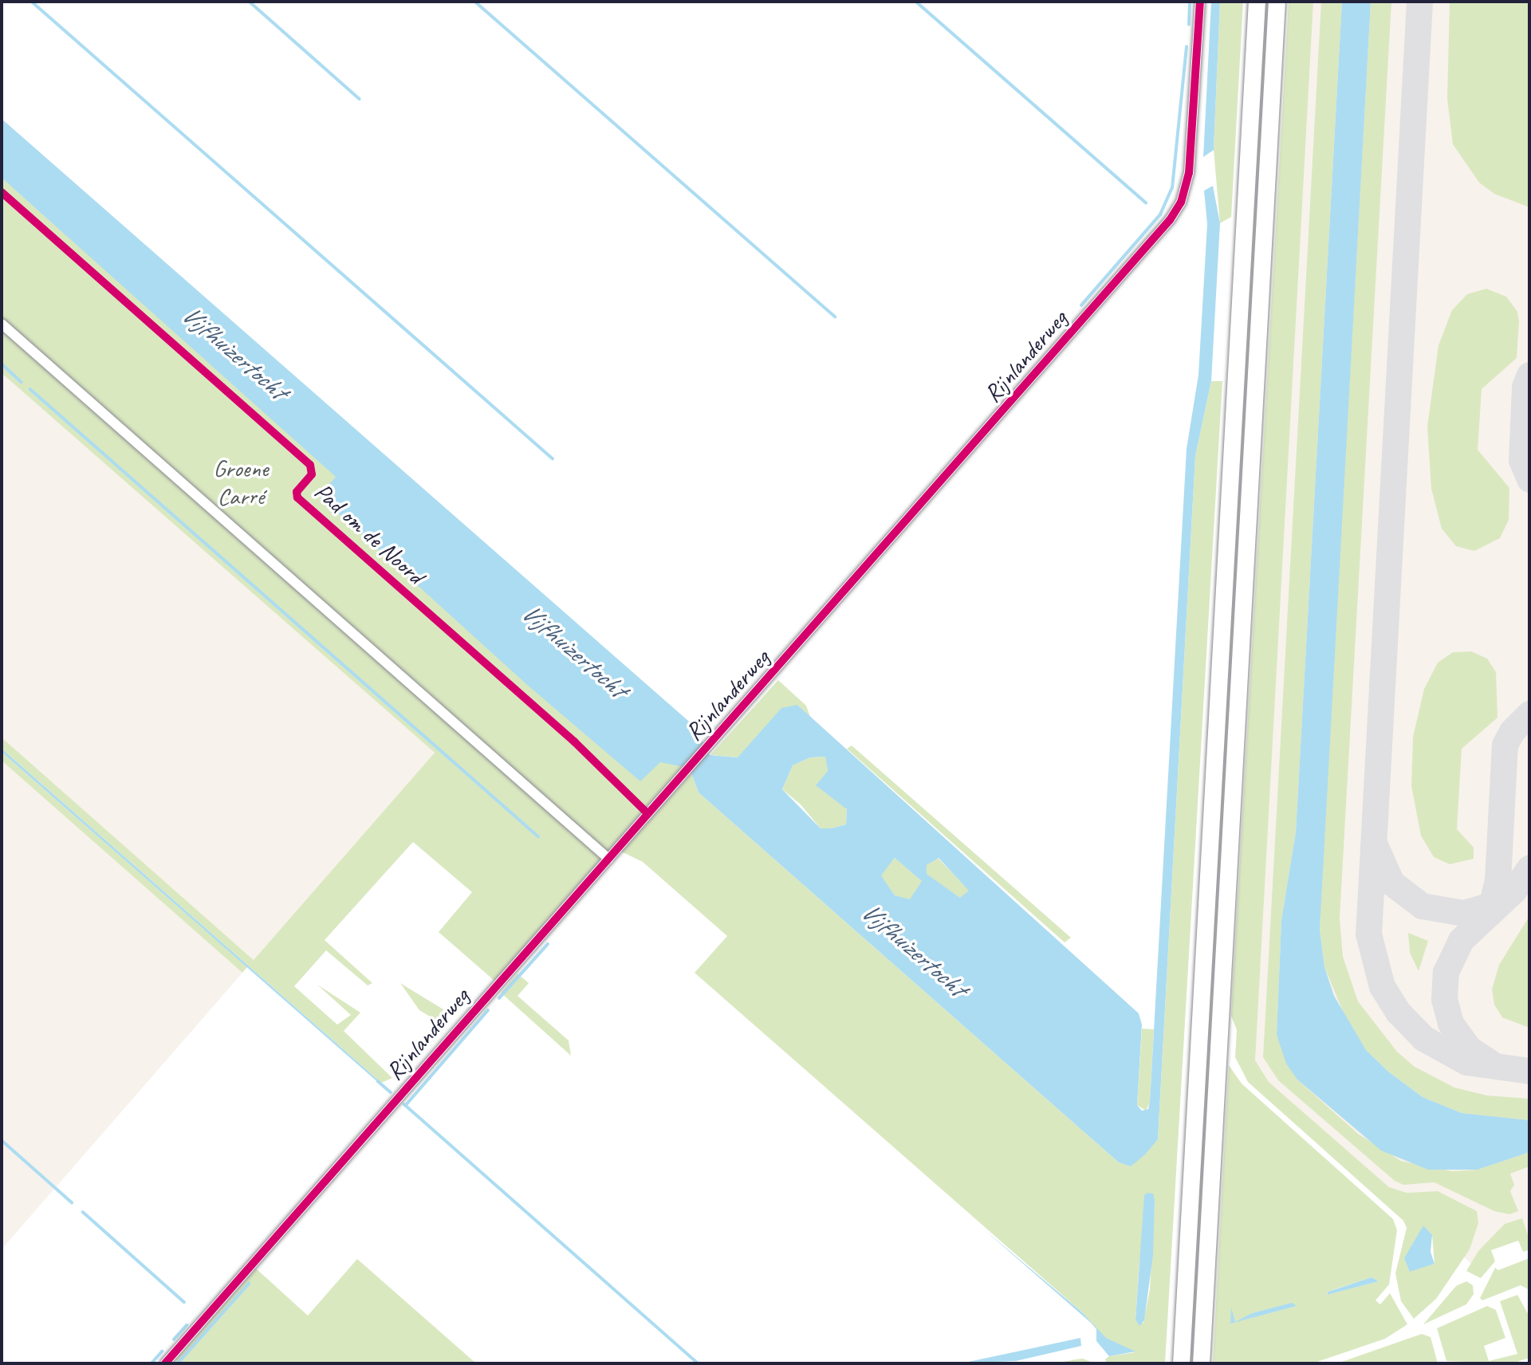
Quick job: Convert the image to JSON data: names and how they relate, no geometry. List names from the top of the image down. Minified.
{"streets":{"street":["Rijnlanderweg"],"cycle path":["Pad om de Noord"]},"water":["Vijfhuizertocht"],"parks":["Groene Carré"]}
